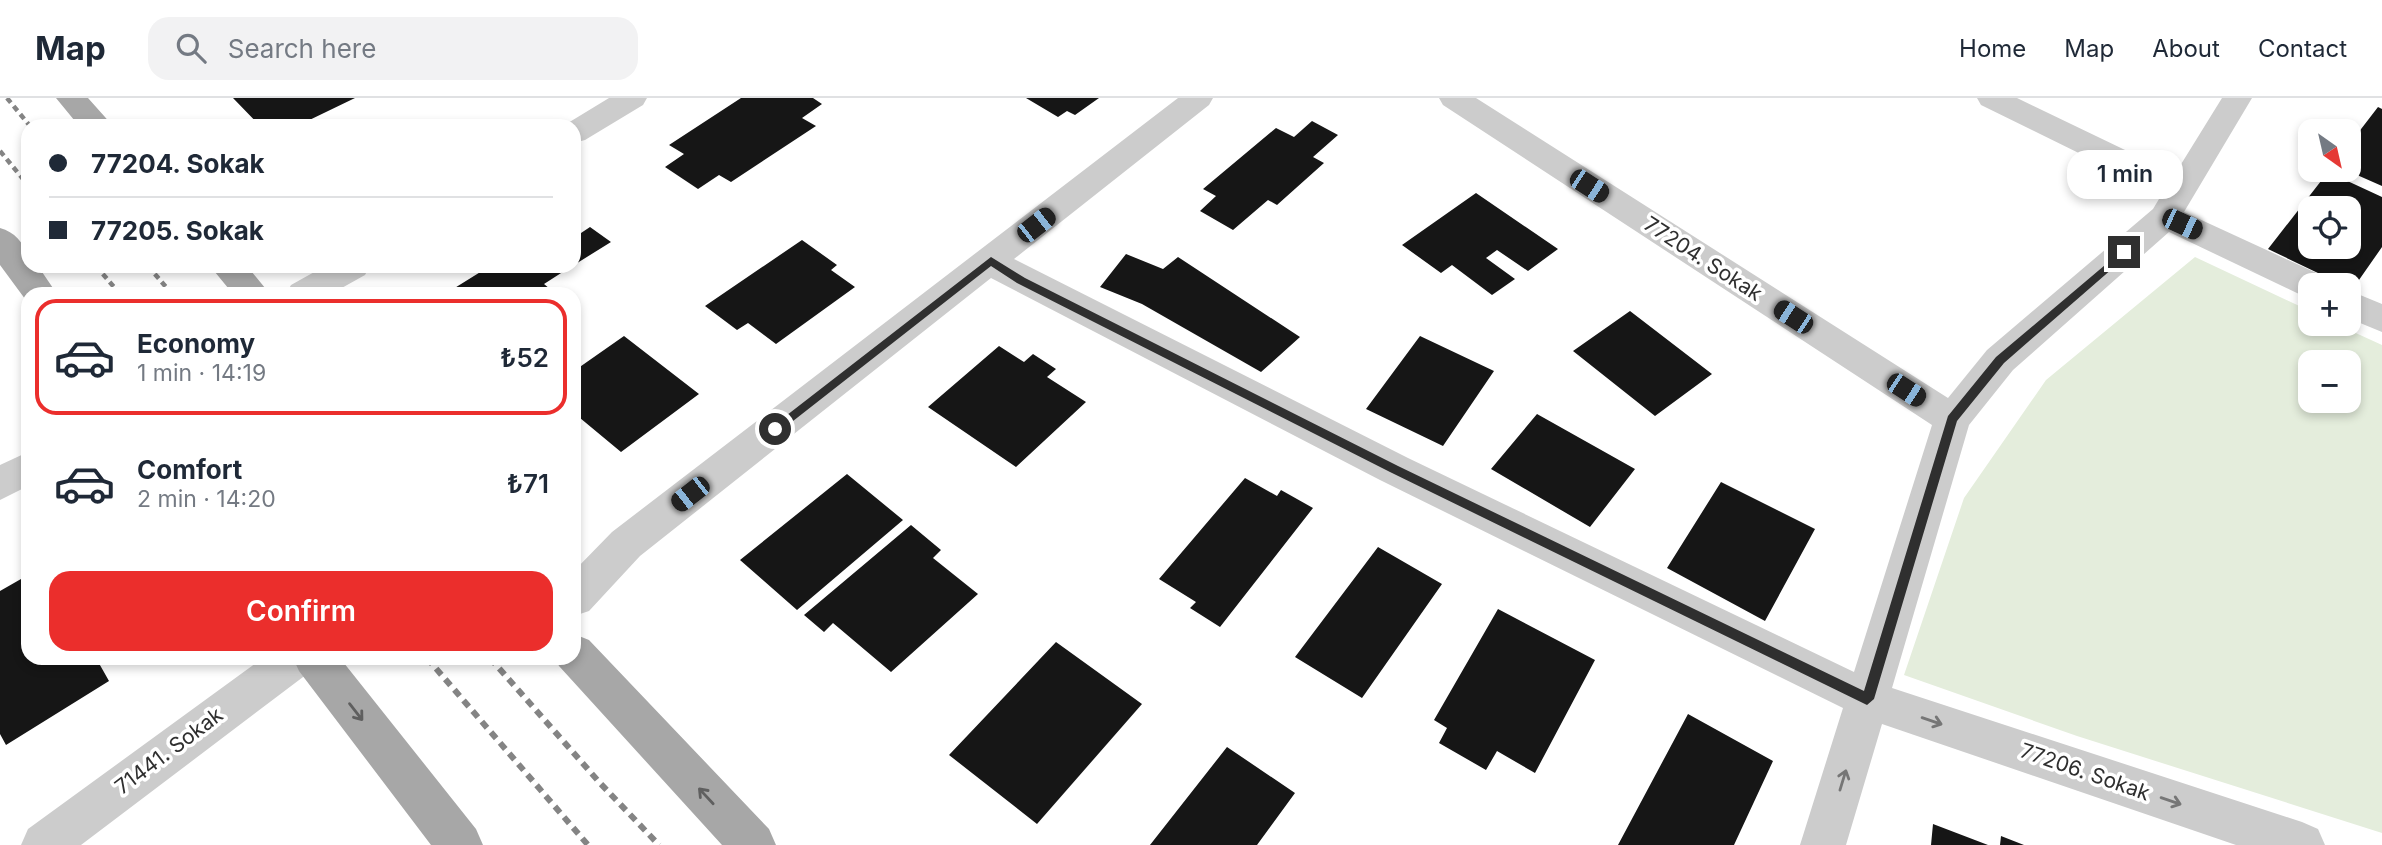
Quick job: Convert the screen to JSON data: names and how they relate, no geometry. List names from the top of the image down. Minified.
{"streets":{"street":["77204. Sokak","71441. Sokak","77206. Sokak"]},"north":"bottom right","page":{"header":"Map","search":"Search here","nav":["Home","Map","About","Contact"],"map_buttons":["+","−"],"banner":["77204. Sokak","77205. Sokak"],"bubble":"1 min","list":[{"name":"Economy","note":"1 min · 14:19","value":"₺52"},{"name":"Comfort","note":"2 min · 14:20","value":"₺71"}],"buttons":"Confirm"}}
